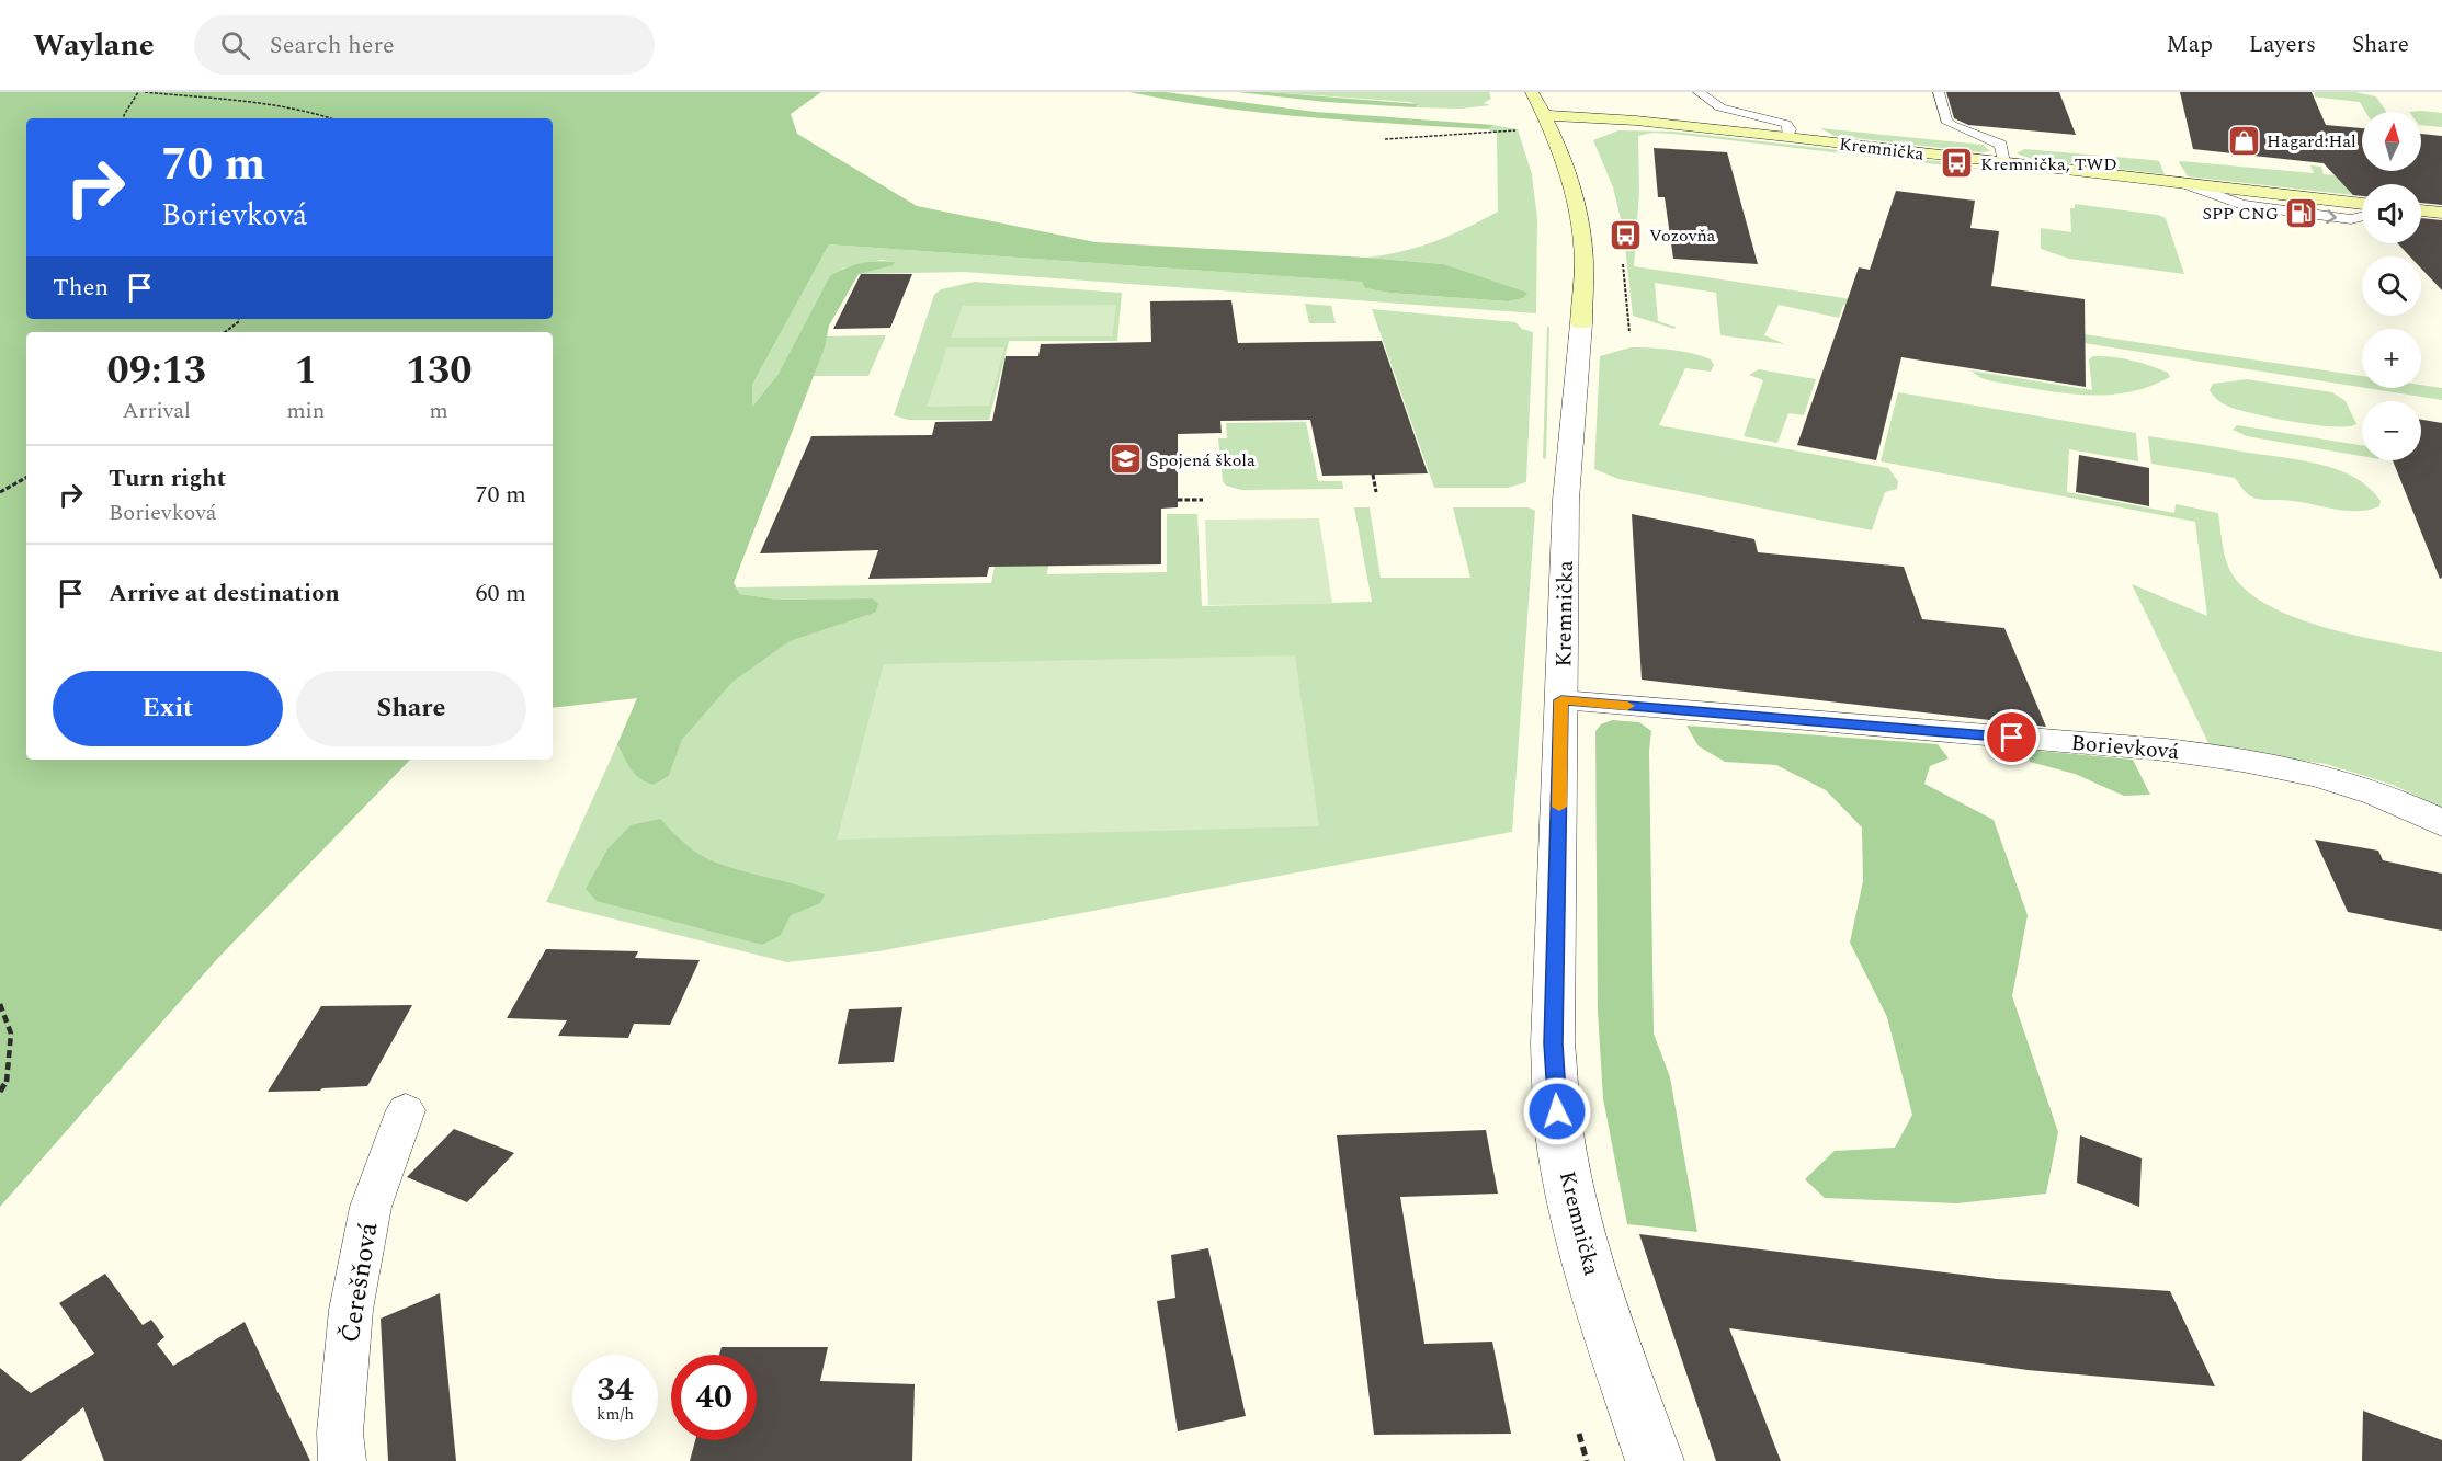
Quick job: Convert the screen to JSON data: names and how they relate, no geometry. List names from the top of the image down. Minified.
{"streets":{"main road":["Kremnička"],"street":["Borievková"],"lane":["Čerešňová"]},"crossings":[["Kremnička","Borievková"]],"places":{"shop":["Hagard:Hal"],"bus stop":["Kremnička, TWD","Vozovňa"],"fuel station":["SPP CNG"],"school or university":["Spojená škola"]},"north":"top","page":{"header":"Waylane","search":"Search here","nav":["Map","Layers","Share"],"map_buttons":["+","−"],"turn":["70 m","Borievková"],"then":"Then","eta":["09:13","Arrival","1","min","130","m"],"list":[{"name":"Turn right","note":"Borievková","value":"70 m"},{"name":"Arrive at destination","value":"60 m"}],"buttons":["Exit","Share"],"speed":"34 km/h","limit":"40"}}
